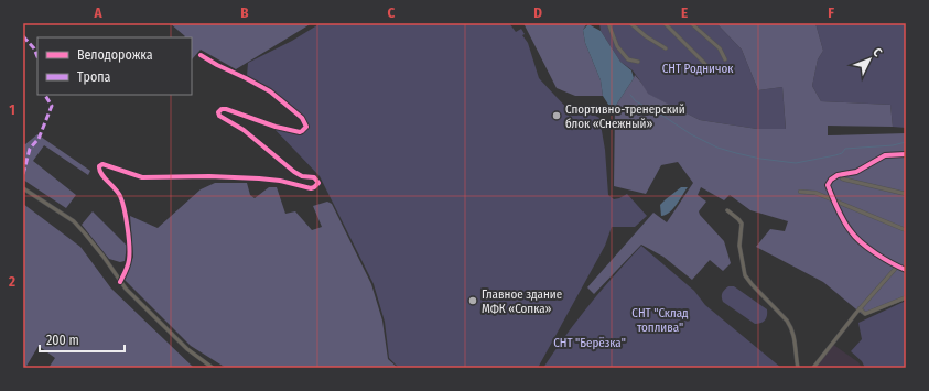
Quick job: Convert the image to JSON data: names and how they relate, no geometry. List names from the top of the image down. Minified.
{"parks":["СНТ Родничок","СНТ \"Склад топлива\"","СНТ \"Берёзка\""],"places":["Спортивно-тренерский блок «Снежный»","Главное здание МФК «Сопка»"],"legend":["Велодорожка","Тропа"],"scale_bar":"200 m","north":"top right","grid":{"columns":["A","B","C","D","E","F"],"rows":["1","2"]}}
